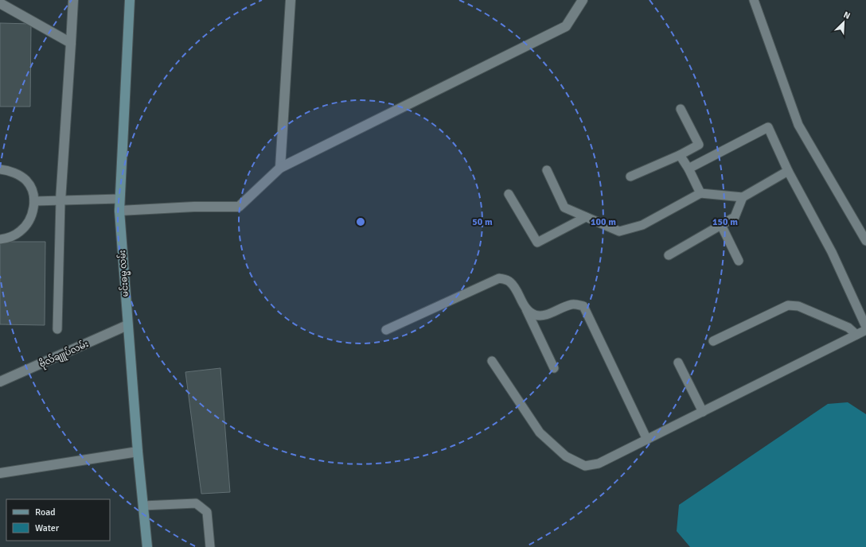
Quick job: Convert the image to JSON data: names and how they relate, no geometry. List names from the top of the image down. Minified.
{"streets":{"main road":["မင်းဓမ္မ လမ်း"],"street":["ဗိုလ်ချူပ်လမ်း"]},"crossings":[["မင်းဓမ္မ လမ်း","ဗိုလ်ချူပ်လမ်း"]],"legend":["Road","Water"],"north":"top right","rings":["50 m","100 m","150 m"]}
